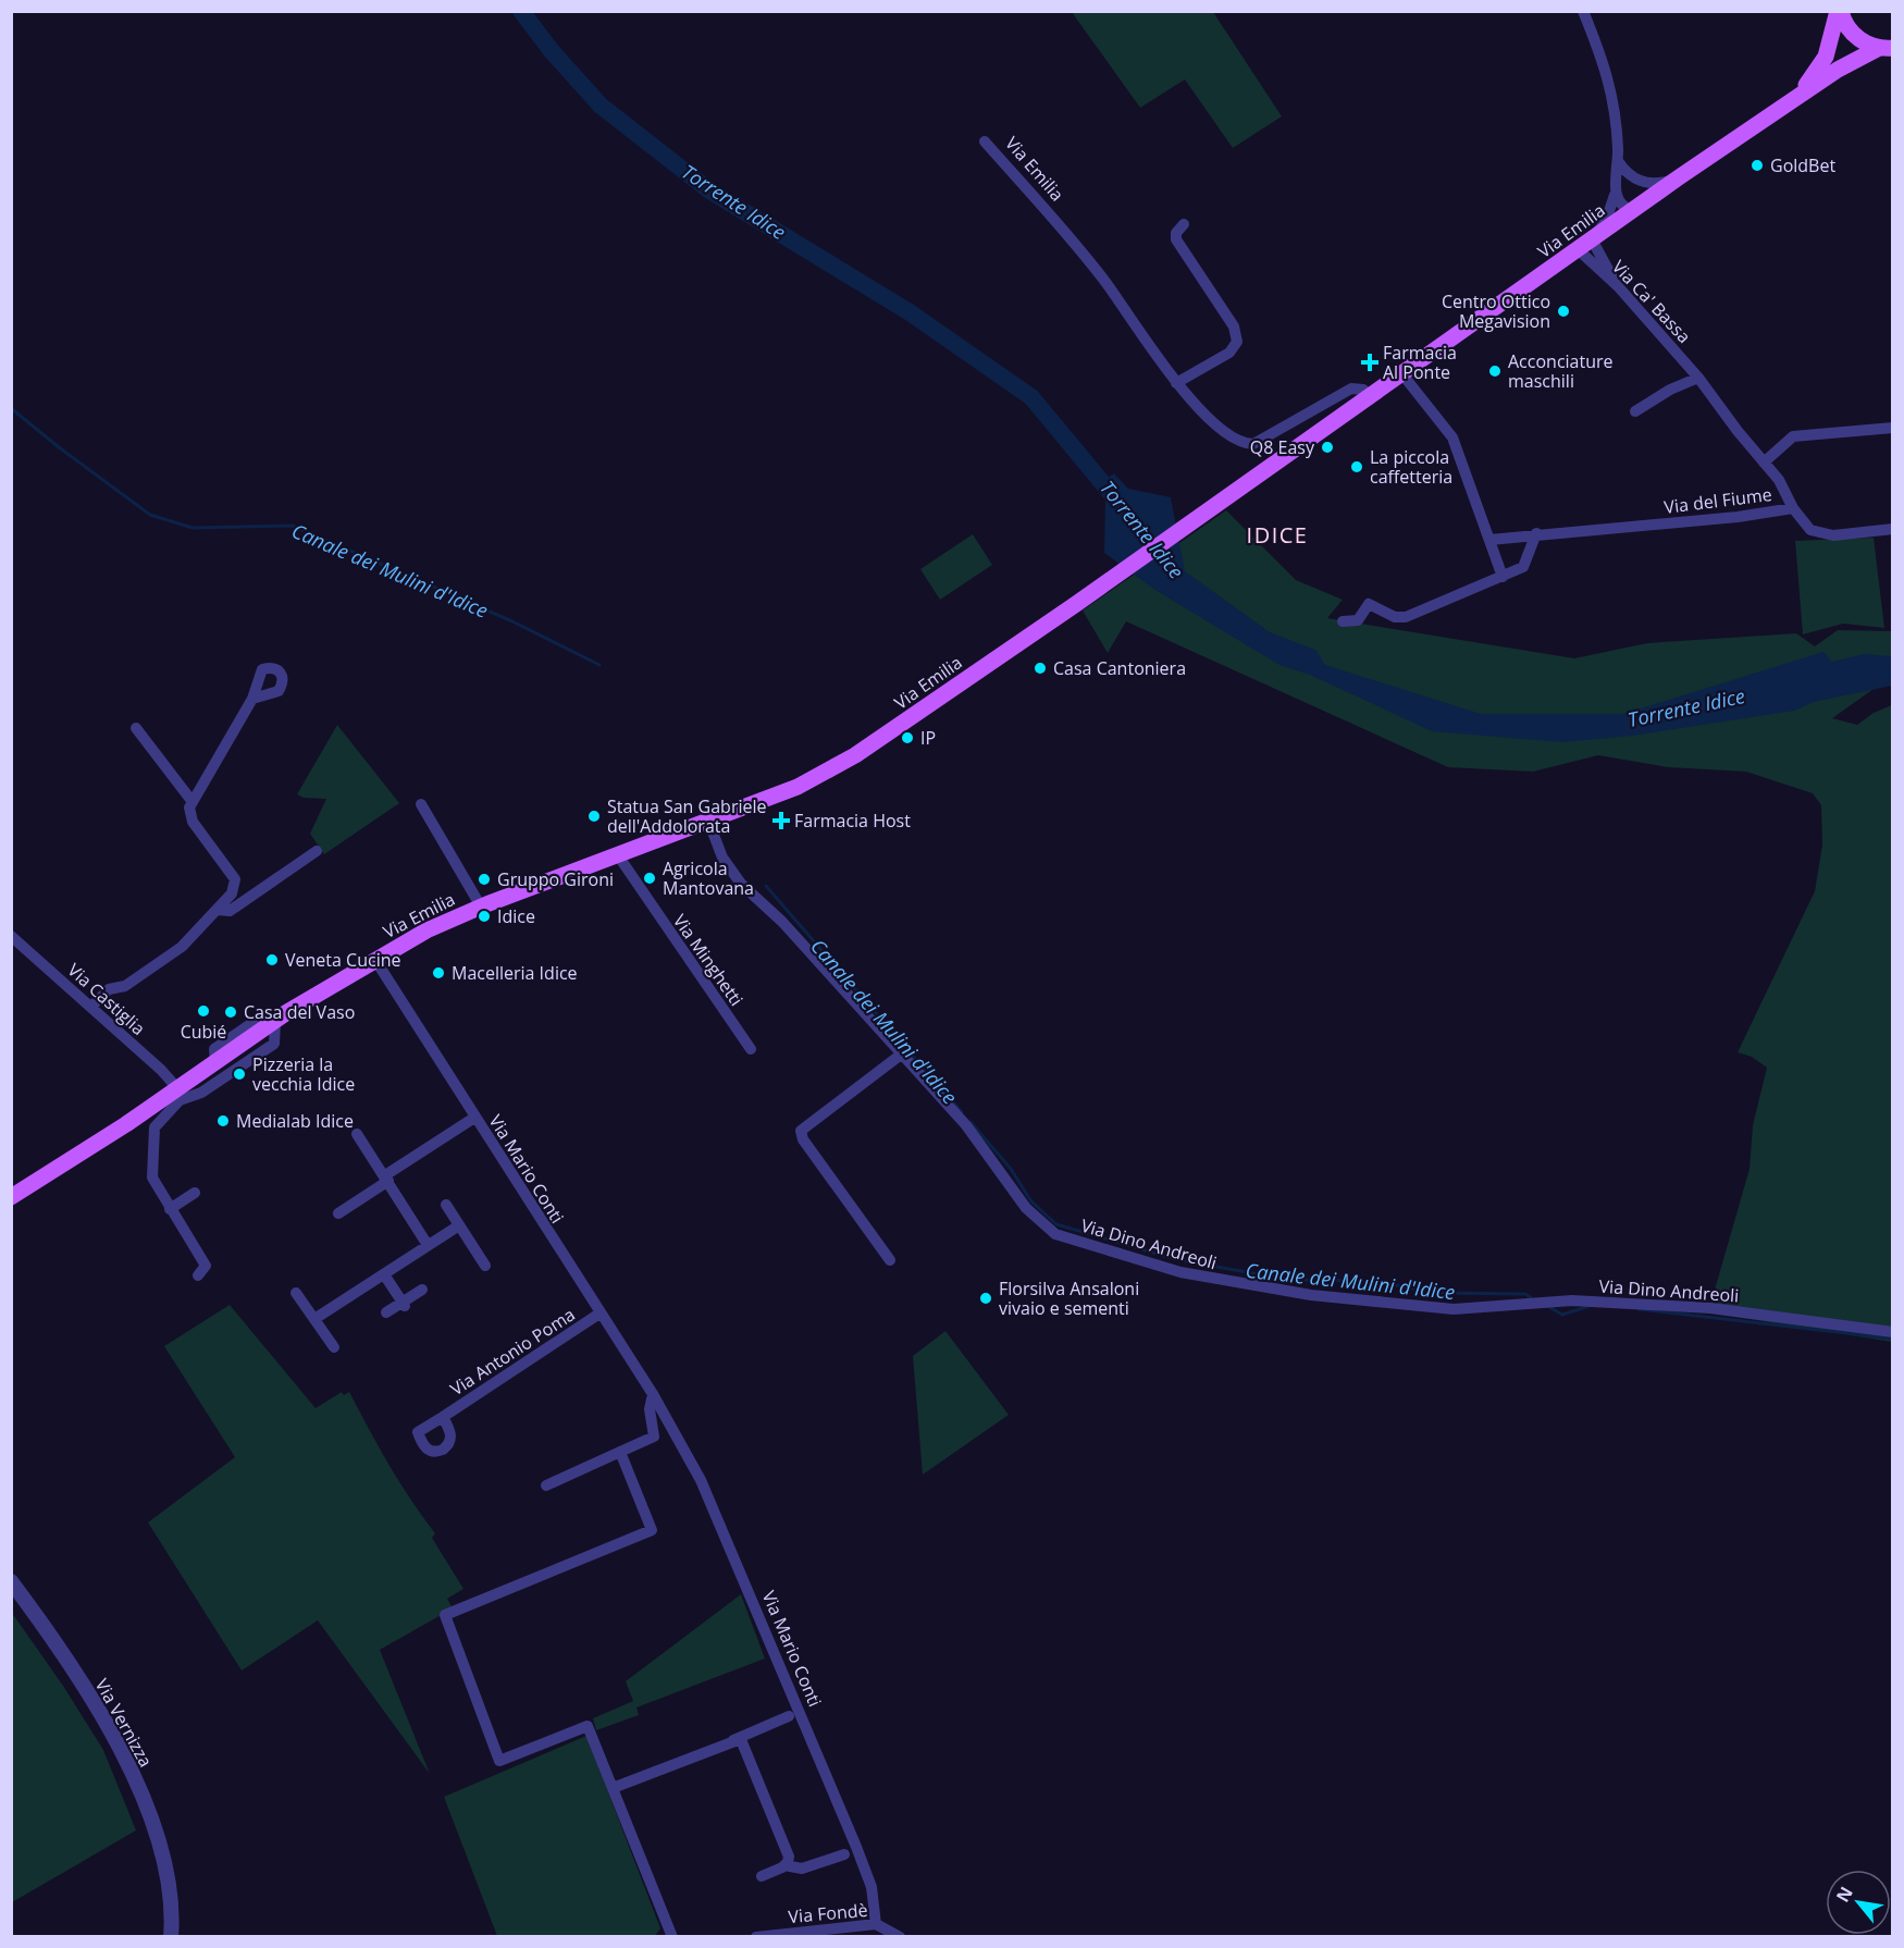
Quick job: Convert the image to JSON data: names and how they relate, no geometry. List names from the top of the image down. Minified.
{"streets":{"main road":["Via Emilia"],"street":["Via Ca' Bassa","Via del Fiume","Via Minghetti","Via Castiglia","Via Mario Conti","Via Dino Andreoli","Via Antonio Poma","Via Vernizza","Via Fondè"]},"crossings":[["Via Emilia","Via Ca' Bassa"],["Via Emilia","Via Minghetti"],["Via Emilia","Via Castiglia"],["Via Emilia","Via Mario Conti"],["Via Emilia","Via Dino Andreoli"],["Via Ca' Bassa","Via del Fiume"],["Via Mario Conti","Via Antonio Poma"],["Via Mario Conti","Via Fondè"]],"districts":["IDICE"],"water":["Torrente Idice","Canale dei Mulini d'Idice"],"places":{"other":["GoldBet","Centro Ottico Megavision","Acconciature maschili","Q8 Easy","La piccola caffetteria","Casa Cantoniera","IP","Statua San Gabriele dell'Addolorata","Agricola Mantovana","Gruppo Gironi","Idice","Veneta Cucine","Macelleria Idice","Cubié","Casa del Vaso","Pizzeria la vecchia Idice","Medialab Idice","Florsilva Ansaloni vivaio e sementi"],"health":["Farmacia Al Ponte","Farmacia Host"]},"north":"top left"}
